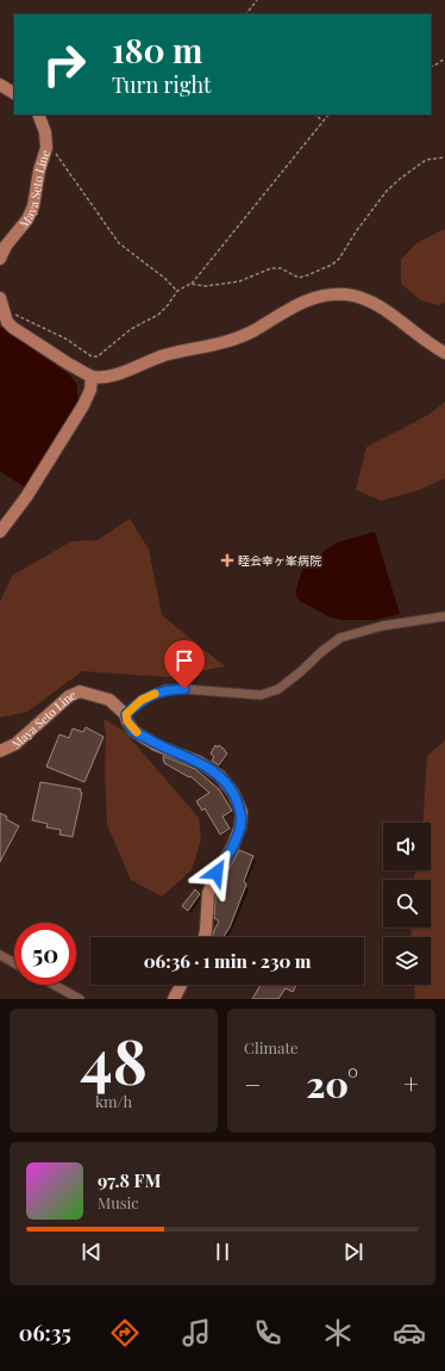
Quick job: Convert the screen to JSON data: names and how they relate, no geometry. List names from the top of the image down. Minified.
{"streets":{"main road":["Maya Seto Line"]},"places":{"health":["睦会幸ヶ峯病院"]},"page":{"turn":["180 m","Turn right"],"limit":"50","trip":"06:36 · 1 min · 230 m","tile":[["48","km/h"],"Climate"],"heat":["−","20°","+"],"song":["97.8 FM","Music"],"tabs":"06:35"}}
